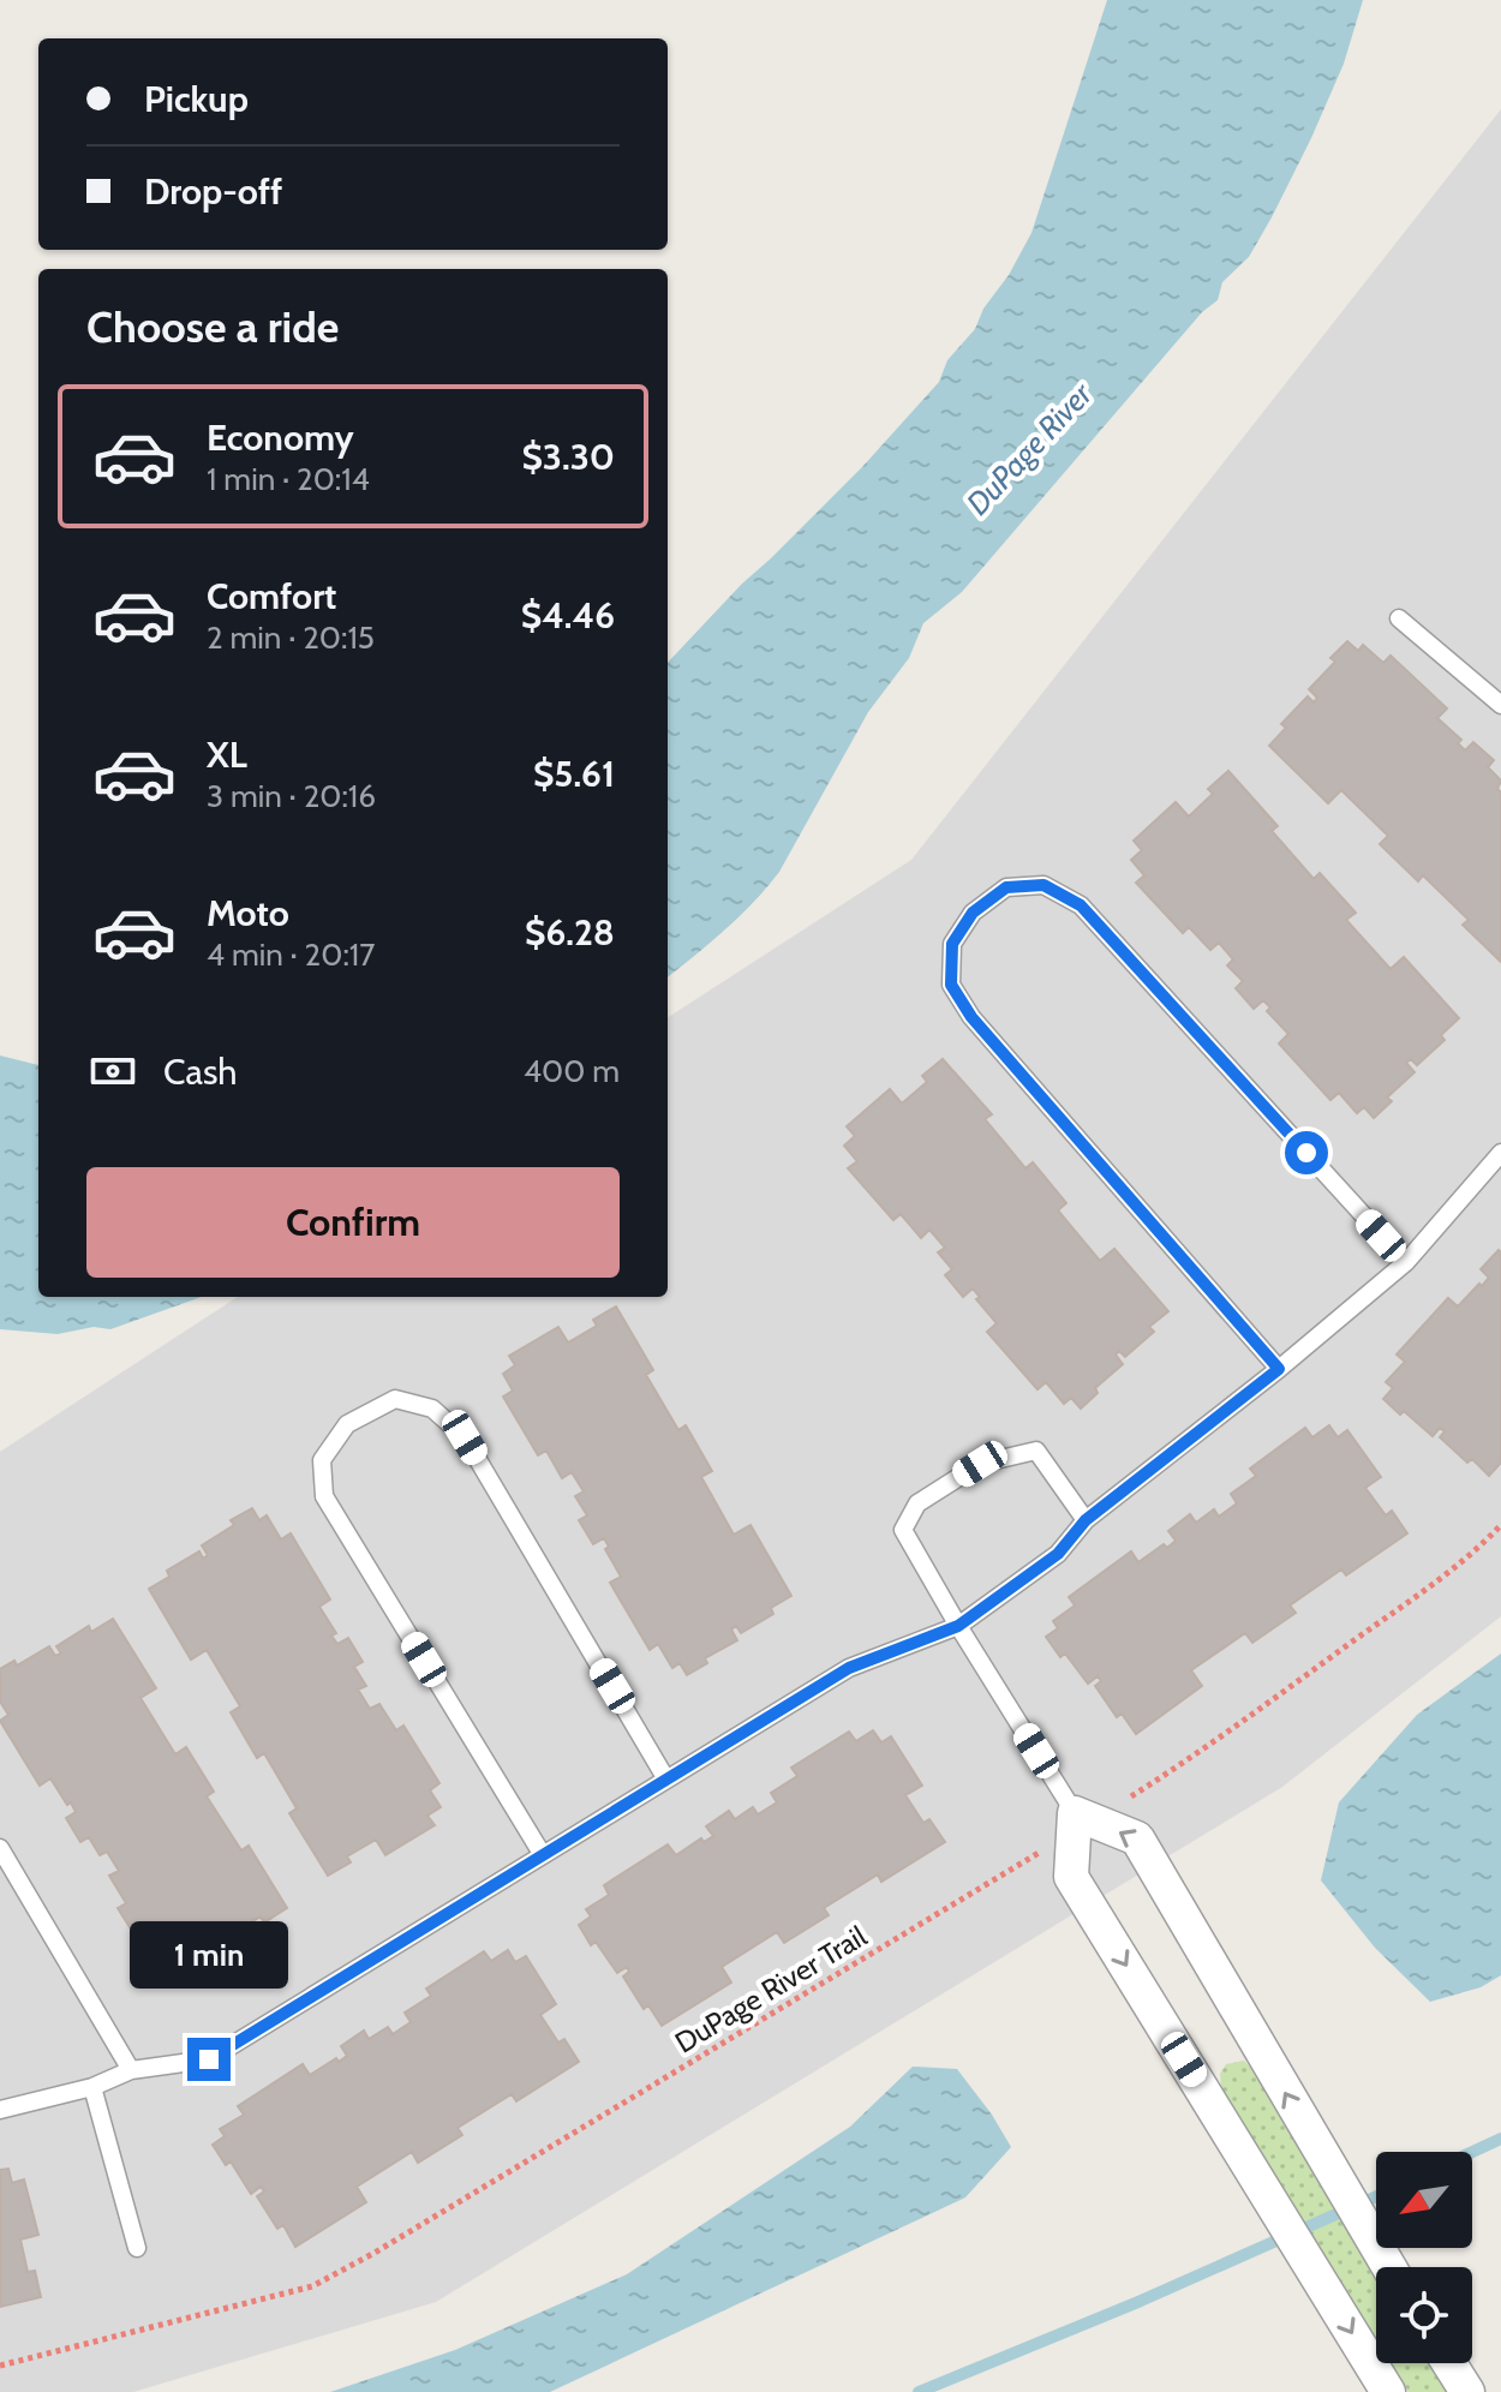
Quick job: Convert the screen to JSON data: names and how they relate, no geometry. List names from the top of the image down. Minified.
{"streets":{"path":["DuPage River Trail"]},"water":["DuPage River"],"north":"bottom left","page":{"banner":["Pickup","Drop-off"],"heading":"Choose a ride","list":[{"name":"Economy","note":"1 min · 20:14","value":"$3.30"},{"name":"Comfort","note":"2 min · 20:15","value":"$4.46"},{"name":"XL","note":"3 min · 20:16","value":"$5.61"},{"name":"Moto","note":"4 min · 20:17","value":"$6.28"}],"pay":["Cash","400 m"],"buttons":"Confirm","bubble":"1 min"}}
